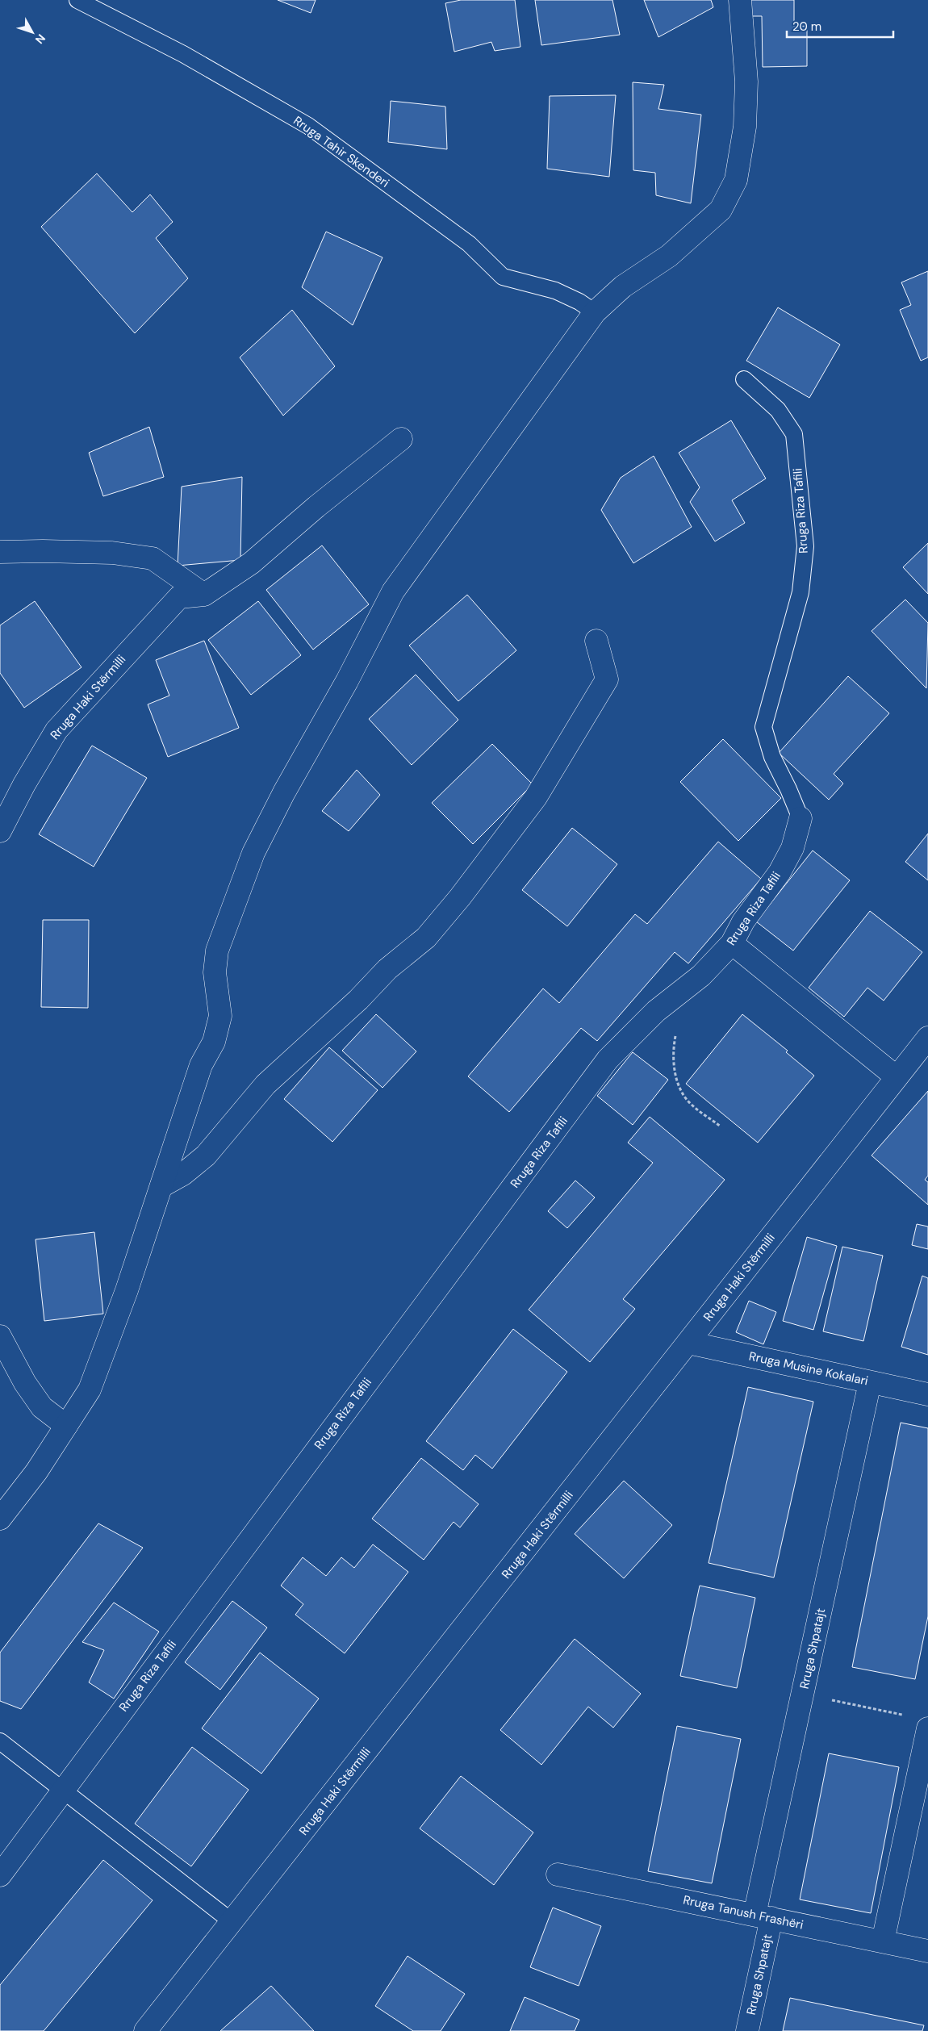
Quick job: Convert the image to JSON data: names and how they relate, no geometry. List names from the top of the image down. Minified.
{"streets":{"street":["Rruga Riza Tafili","Rruga Haki Stërmilli","Rruga Musine Kokalari","Rruga Shpatajt","Rruga Tanush Frashëri"],"lane":["Rruga Tahir Skenderi"]},"crossings":[["Rruga Haki Stërmilli","Rruga Musine Kokalari"],["Rruga Musine Kokalari","Rruga Shpatajt"],["Rruga Shpatajt","Rruga Tanush Frashëri"]],"scale_bar":"20 m","north":"bottom right"}
